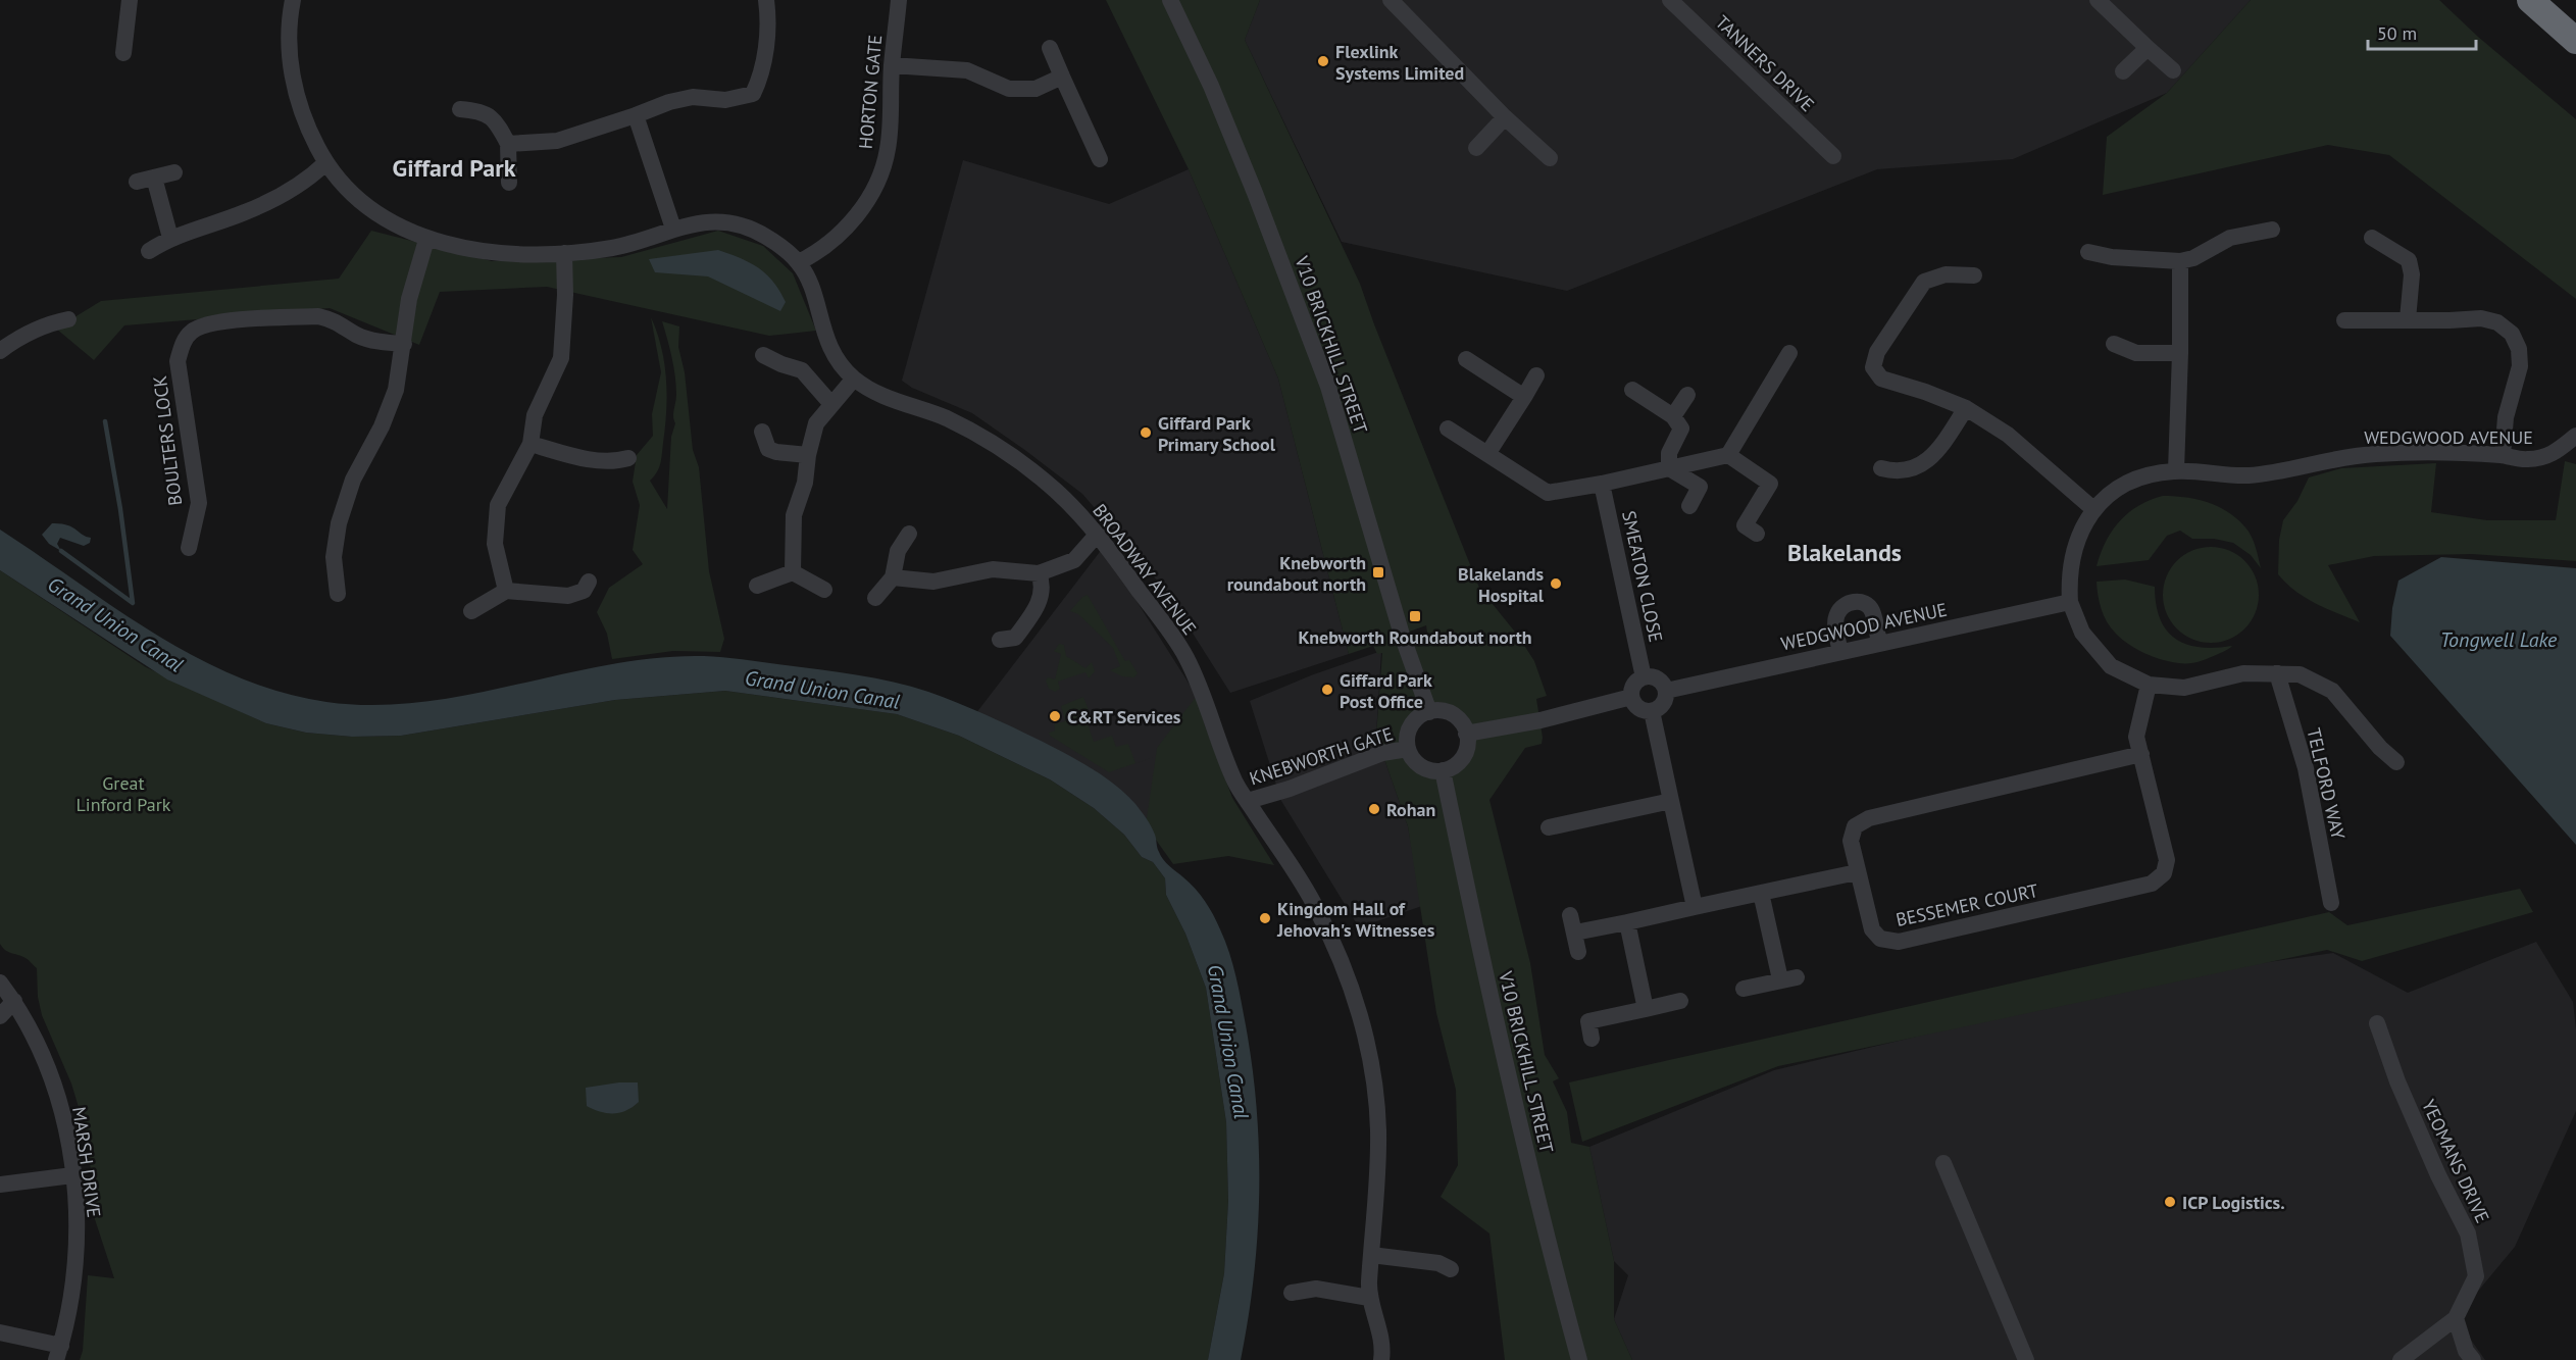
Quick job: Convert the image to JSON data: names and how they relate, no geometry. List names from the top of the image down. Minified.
{"streets":{"street":["TANNERS DRIVE","HORTON GATE","V10 BRICKHILL STREET","WEDGWOOD AVENUE","BOULTERS LOCK","BROADWAY AVENUE","SMEATON CLOSE","KNEBWORTH GATE","TELFORD WAY","BESSEMER COURT","YEOMANS DRIVE","MARSH DRIVE"]},"crossings":[["HORTON GATE","BROADWAY AVENUE"],["V10 BRICKHILL STREET","KNEBWORTH GATE"],["WEDGWOOD AVENUE","SMEATON CLOSE"],["WEDGWOOD AVENUE","TELFORD WAY"],["WEDGWOOD AVENUE","BESSEMER COURT"],["BROADWAY AVENUE","KNEBWORTH GATE"]],"districts":["Giffard Park","Blakelands"],"water":["Grand Union Canal","Tongwell Lake"],"parks":["Great Linford Park"],"places":{"other":["Flexlink Systems Limited","Giffard Park Primary School","Blakelands Hospital","Giffard Park Post Office","C&RT Services","Rohan","Kingdom Hall of Jehovah's Witnesses","ICP Logistics."],"transit":["Knebworth roundabout north","Knebworth Roundabout north"]},"scale_bar":"50 m"}
